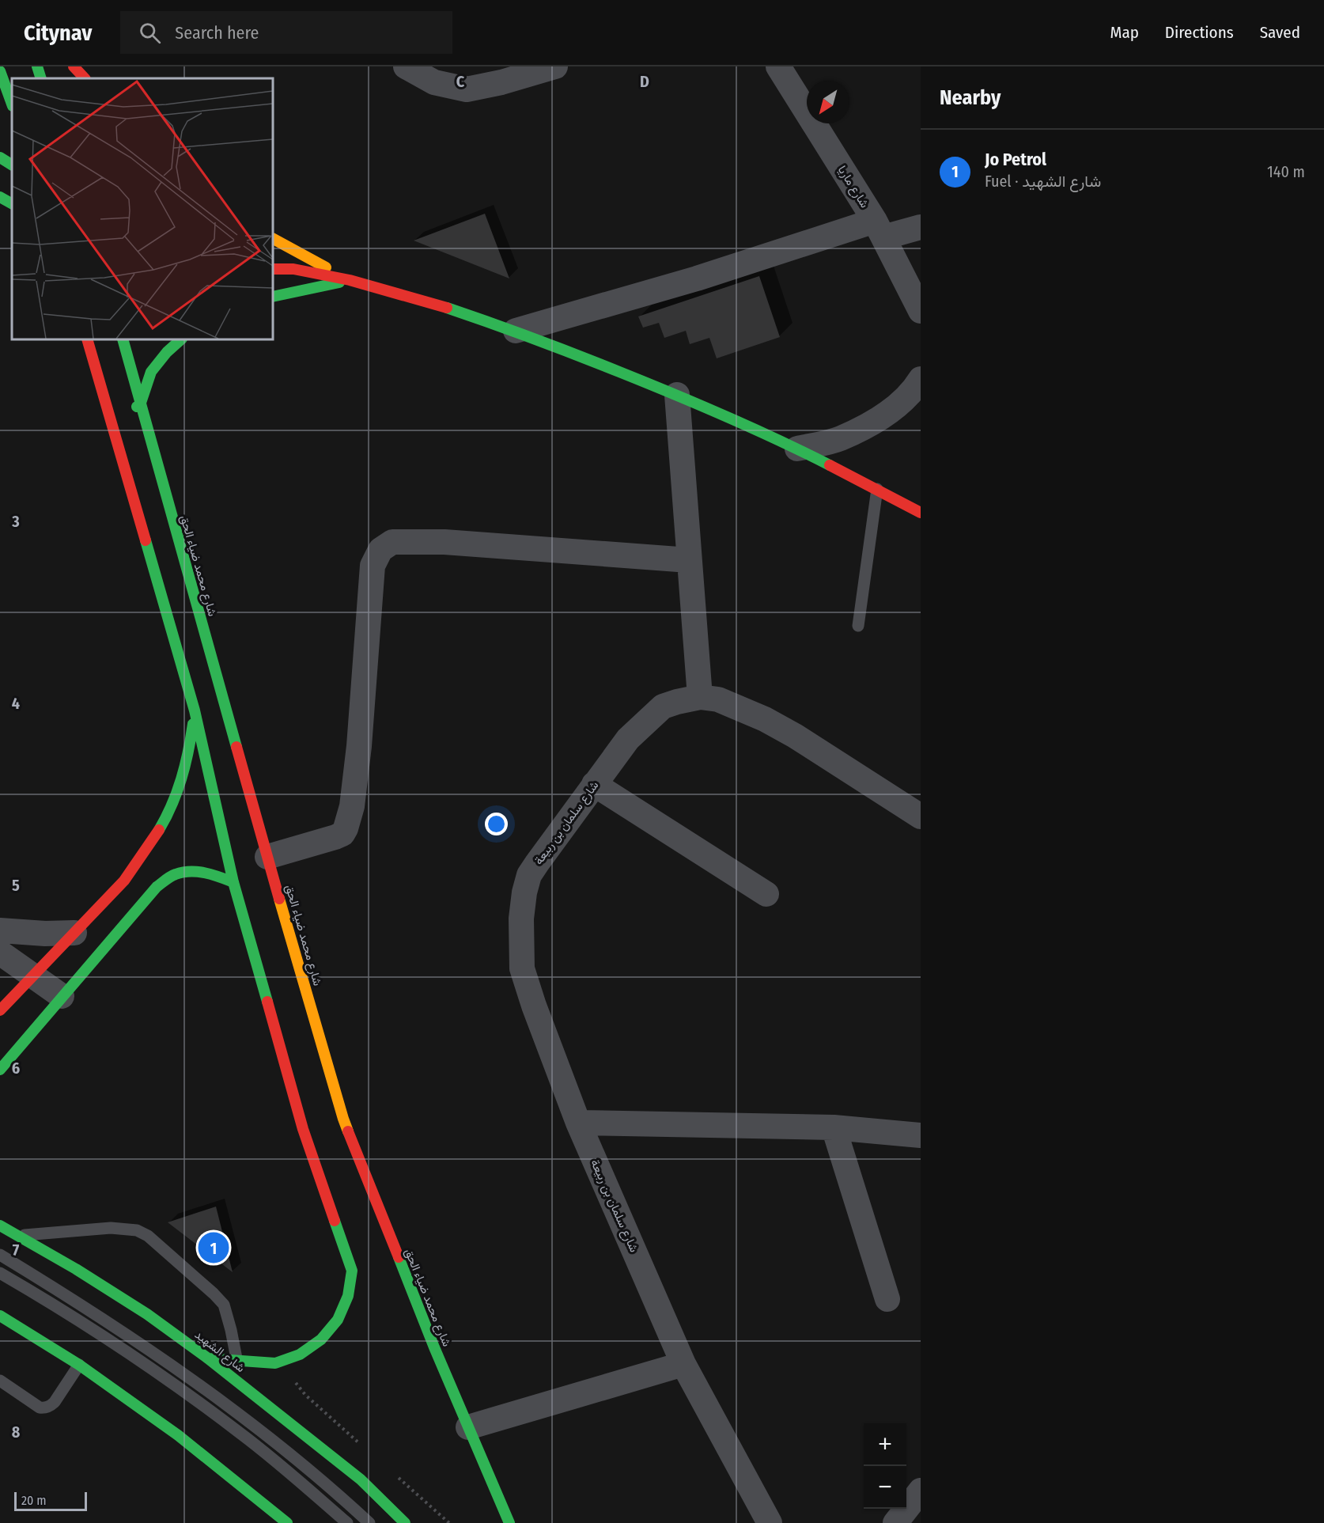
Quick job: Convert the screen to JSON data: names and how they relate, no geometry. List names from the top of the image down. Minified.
{"streets":{"main road":["شارع محمد ضياء الحق","شارع الشهيد"],"street":["شارع ماريا","شارع سلمان بن ربيعة"]},"scale_bar":"20 m","north":"bottom left","page":{"header":"Citynav","search":"Search here","nav":["Map","Directions","Saved"],"heading":"Nearby","list":[{"mark":"1","name":"Jo Petrol","note":"Fuel · شارع الشهيد","value":"140 m"}],"pins":"1","map_buttons":["+","−"],"scale":"20 m"},"grid":{"columns":["C","D"],"rows":["3","4","5","6","7","8"]}}
